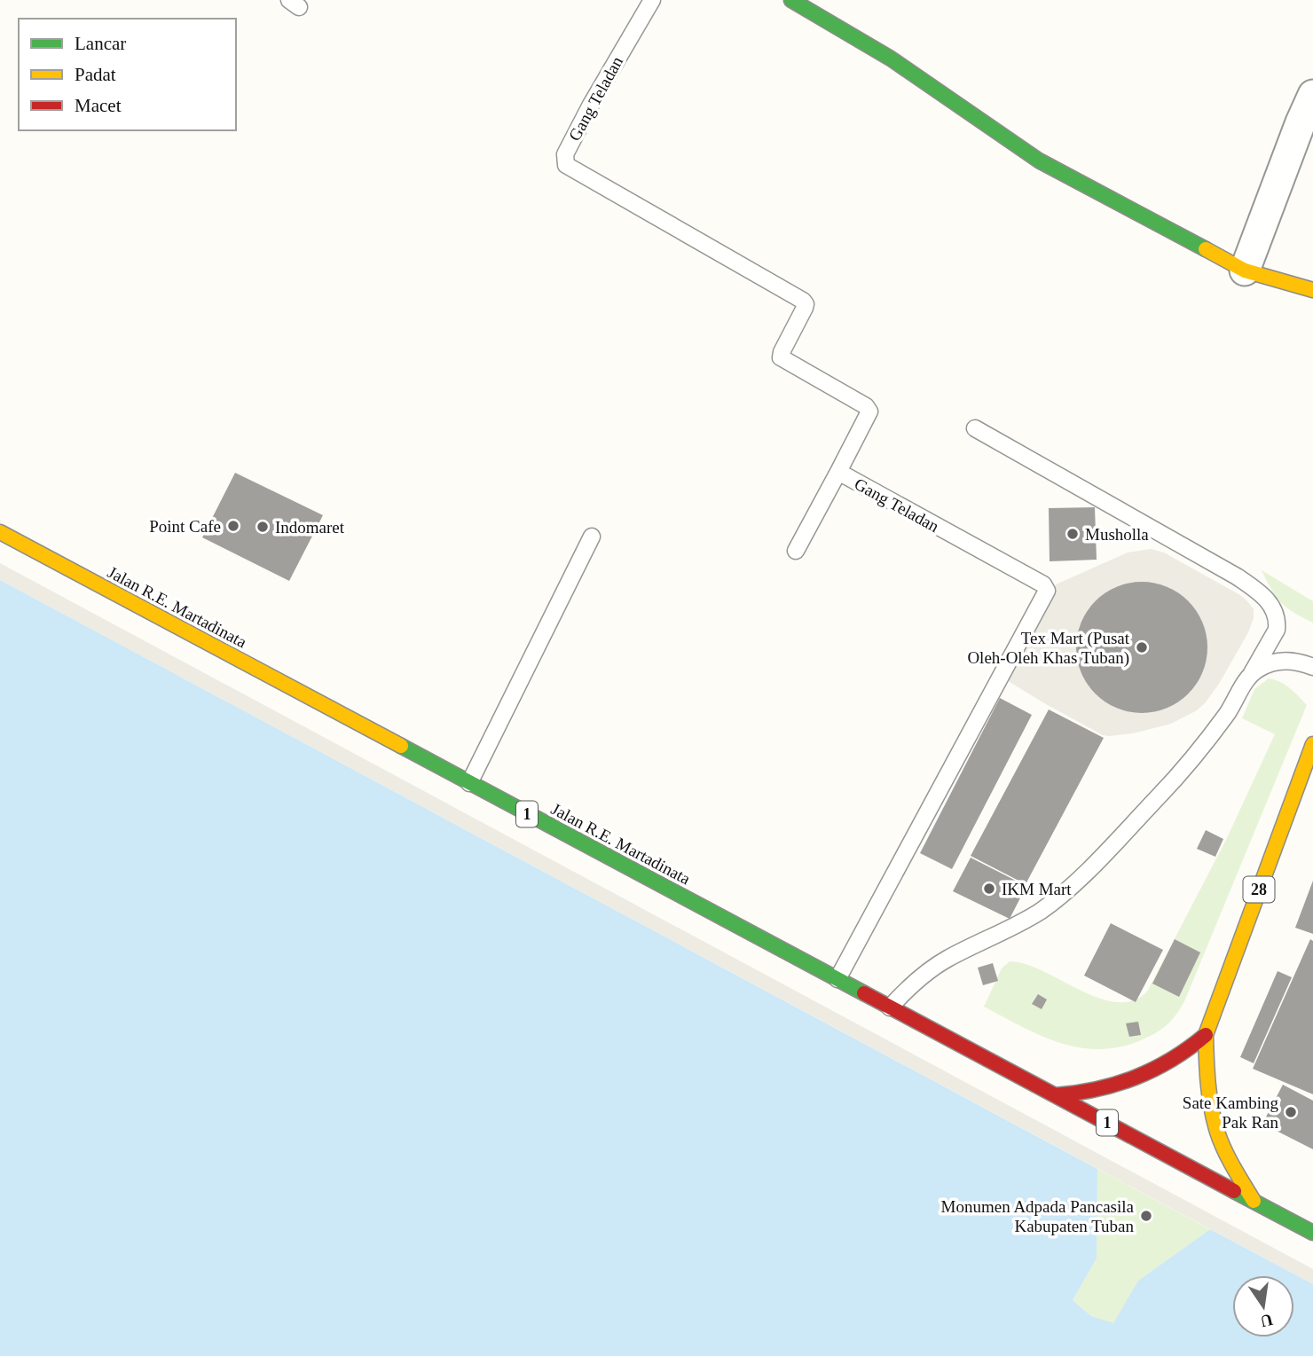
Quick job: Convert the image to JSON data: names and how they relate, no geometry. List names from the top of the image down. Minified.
{"streets":{"main road":["Jalan R.E. Martadinata","1","28"],"lane":["Gang Teladan"]},"crossings":[["Gang Teladan","Jalan R.E. Martadinata"],["Jalan R.E. Martadinata","1"],["Jalan R.E. Martadinata","28"],["1","28"]],"places":["Point Cafe","Indomaret","Musholla","Tex Mart (Pusat Oleh-Oleh Khas Tuban)","IKM Mart","Sate Kambing Pak Ran","Monumen Adpada Pancasila Kabupaten Tuban"],"legend":["Lancar","Padat","Macet"],"north":"bottom"}
